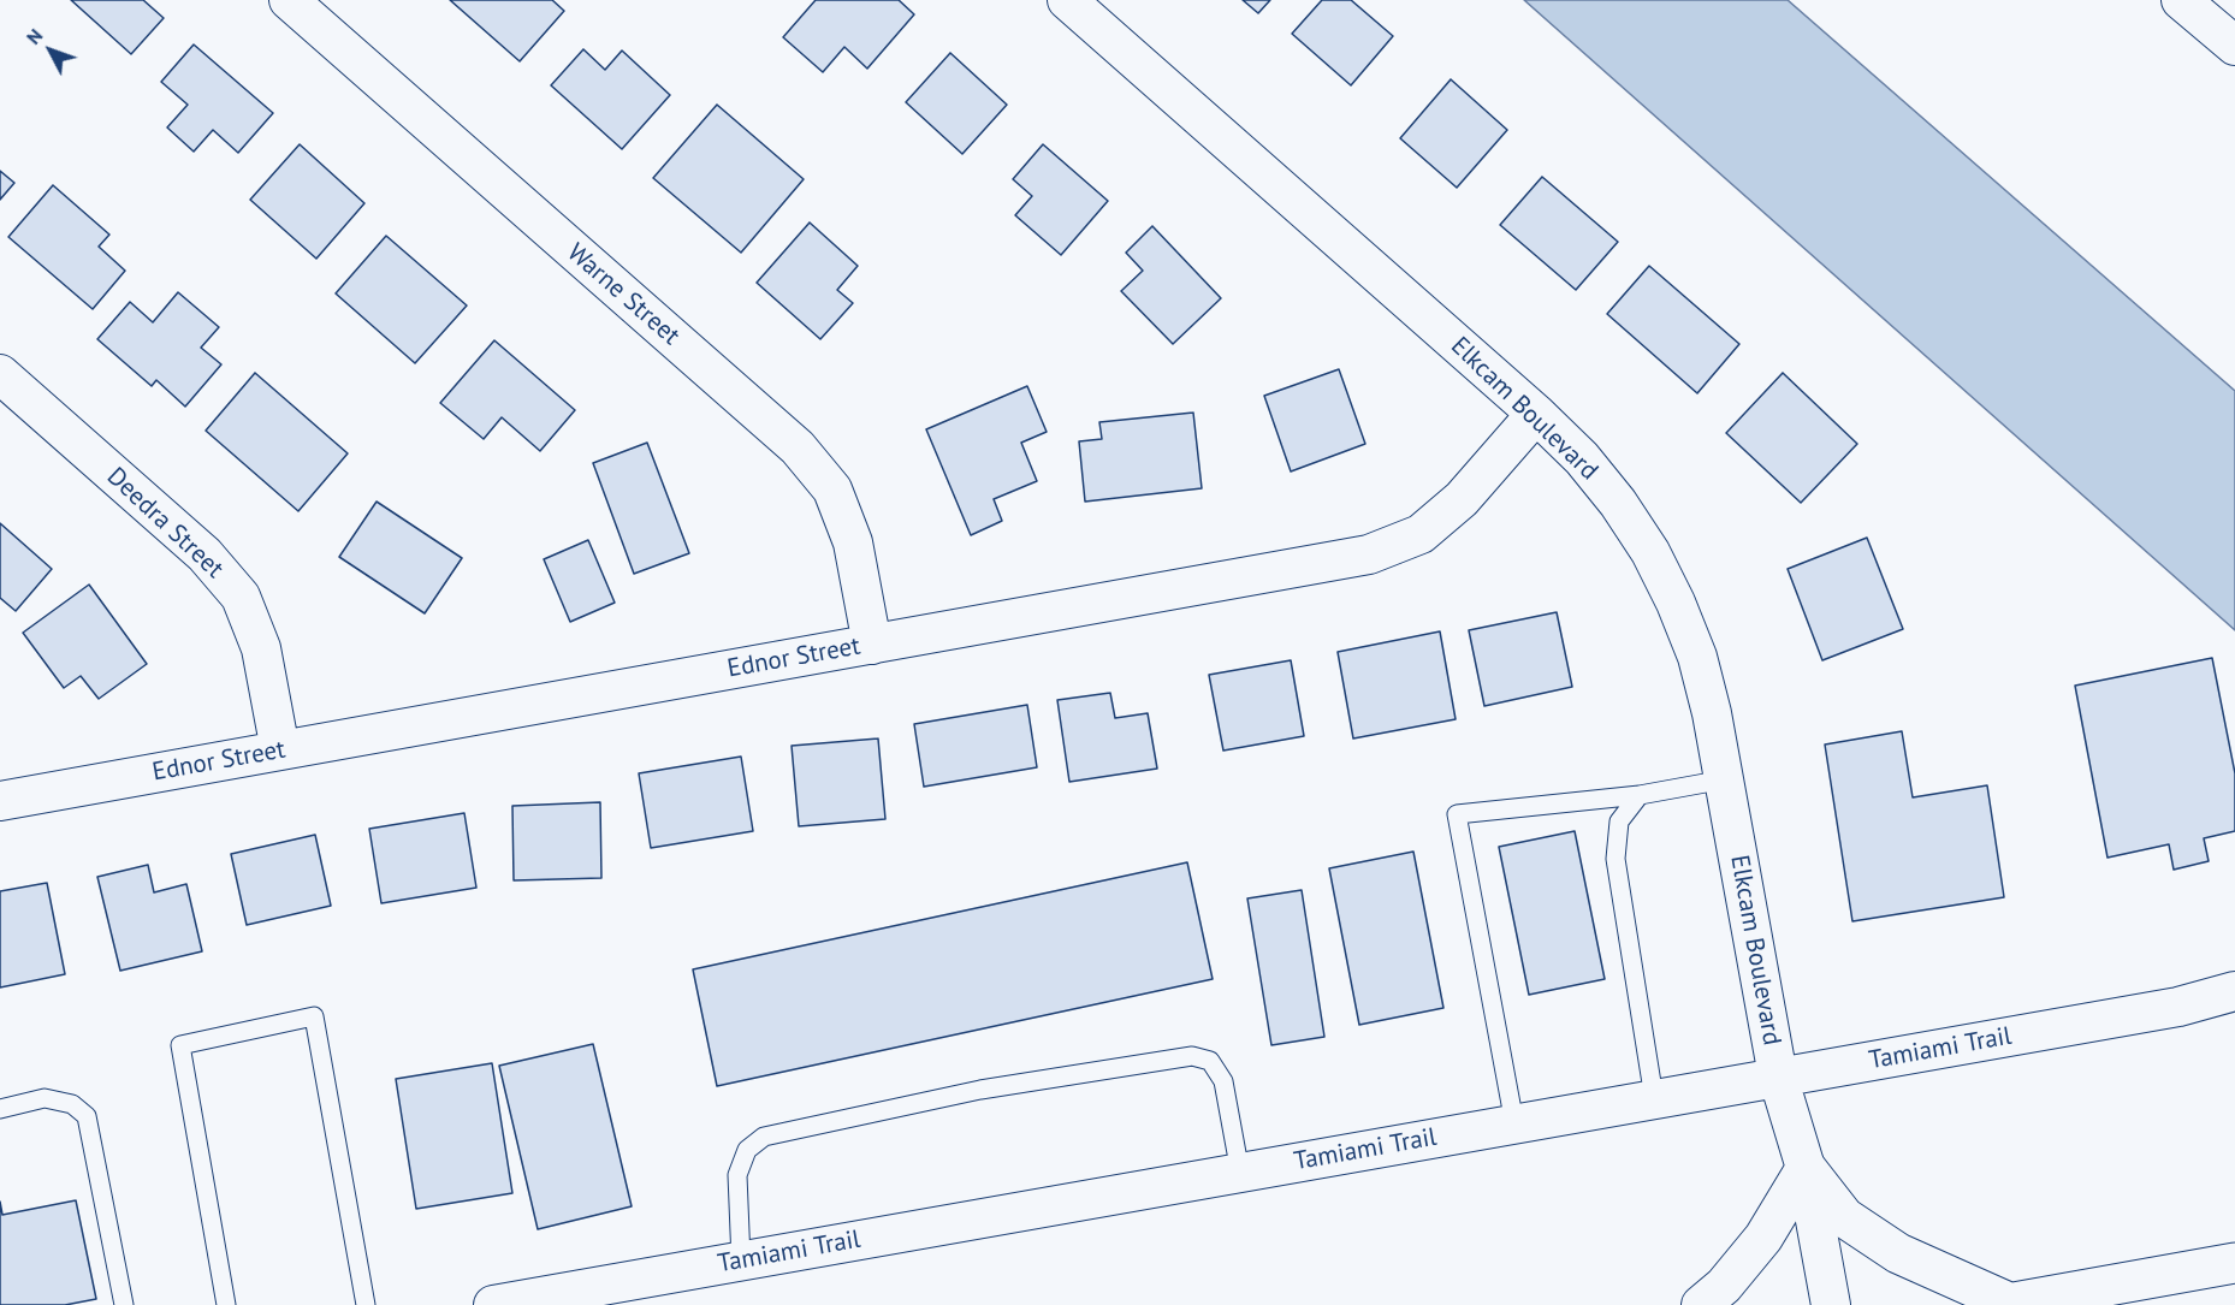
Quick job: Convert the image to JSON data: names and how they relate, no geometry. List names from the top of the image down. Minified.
{"streets":{"street":["Warne Street","Elkcam Boulevard","Deedra Street","Ednor Street","Tamiami Trail"]},"crossings":[["Warne Street","Ednor Street"],["Elkcam Boulevard","Ednor Street"],["Elkcam Boulevard","Tamiami Trail"],["Deedra Street","Ednor Street"]],"north":"top left"}
